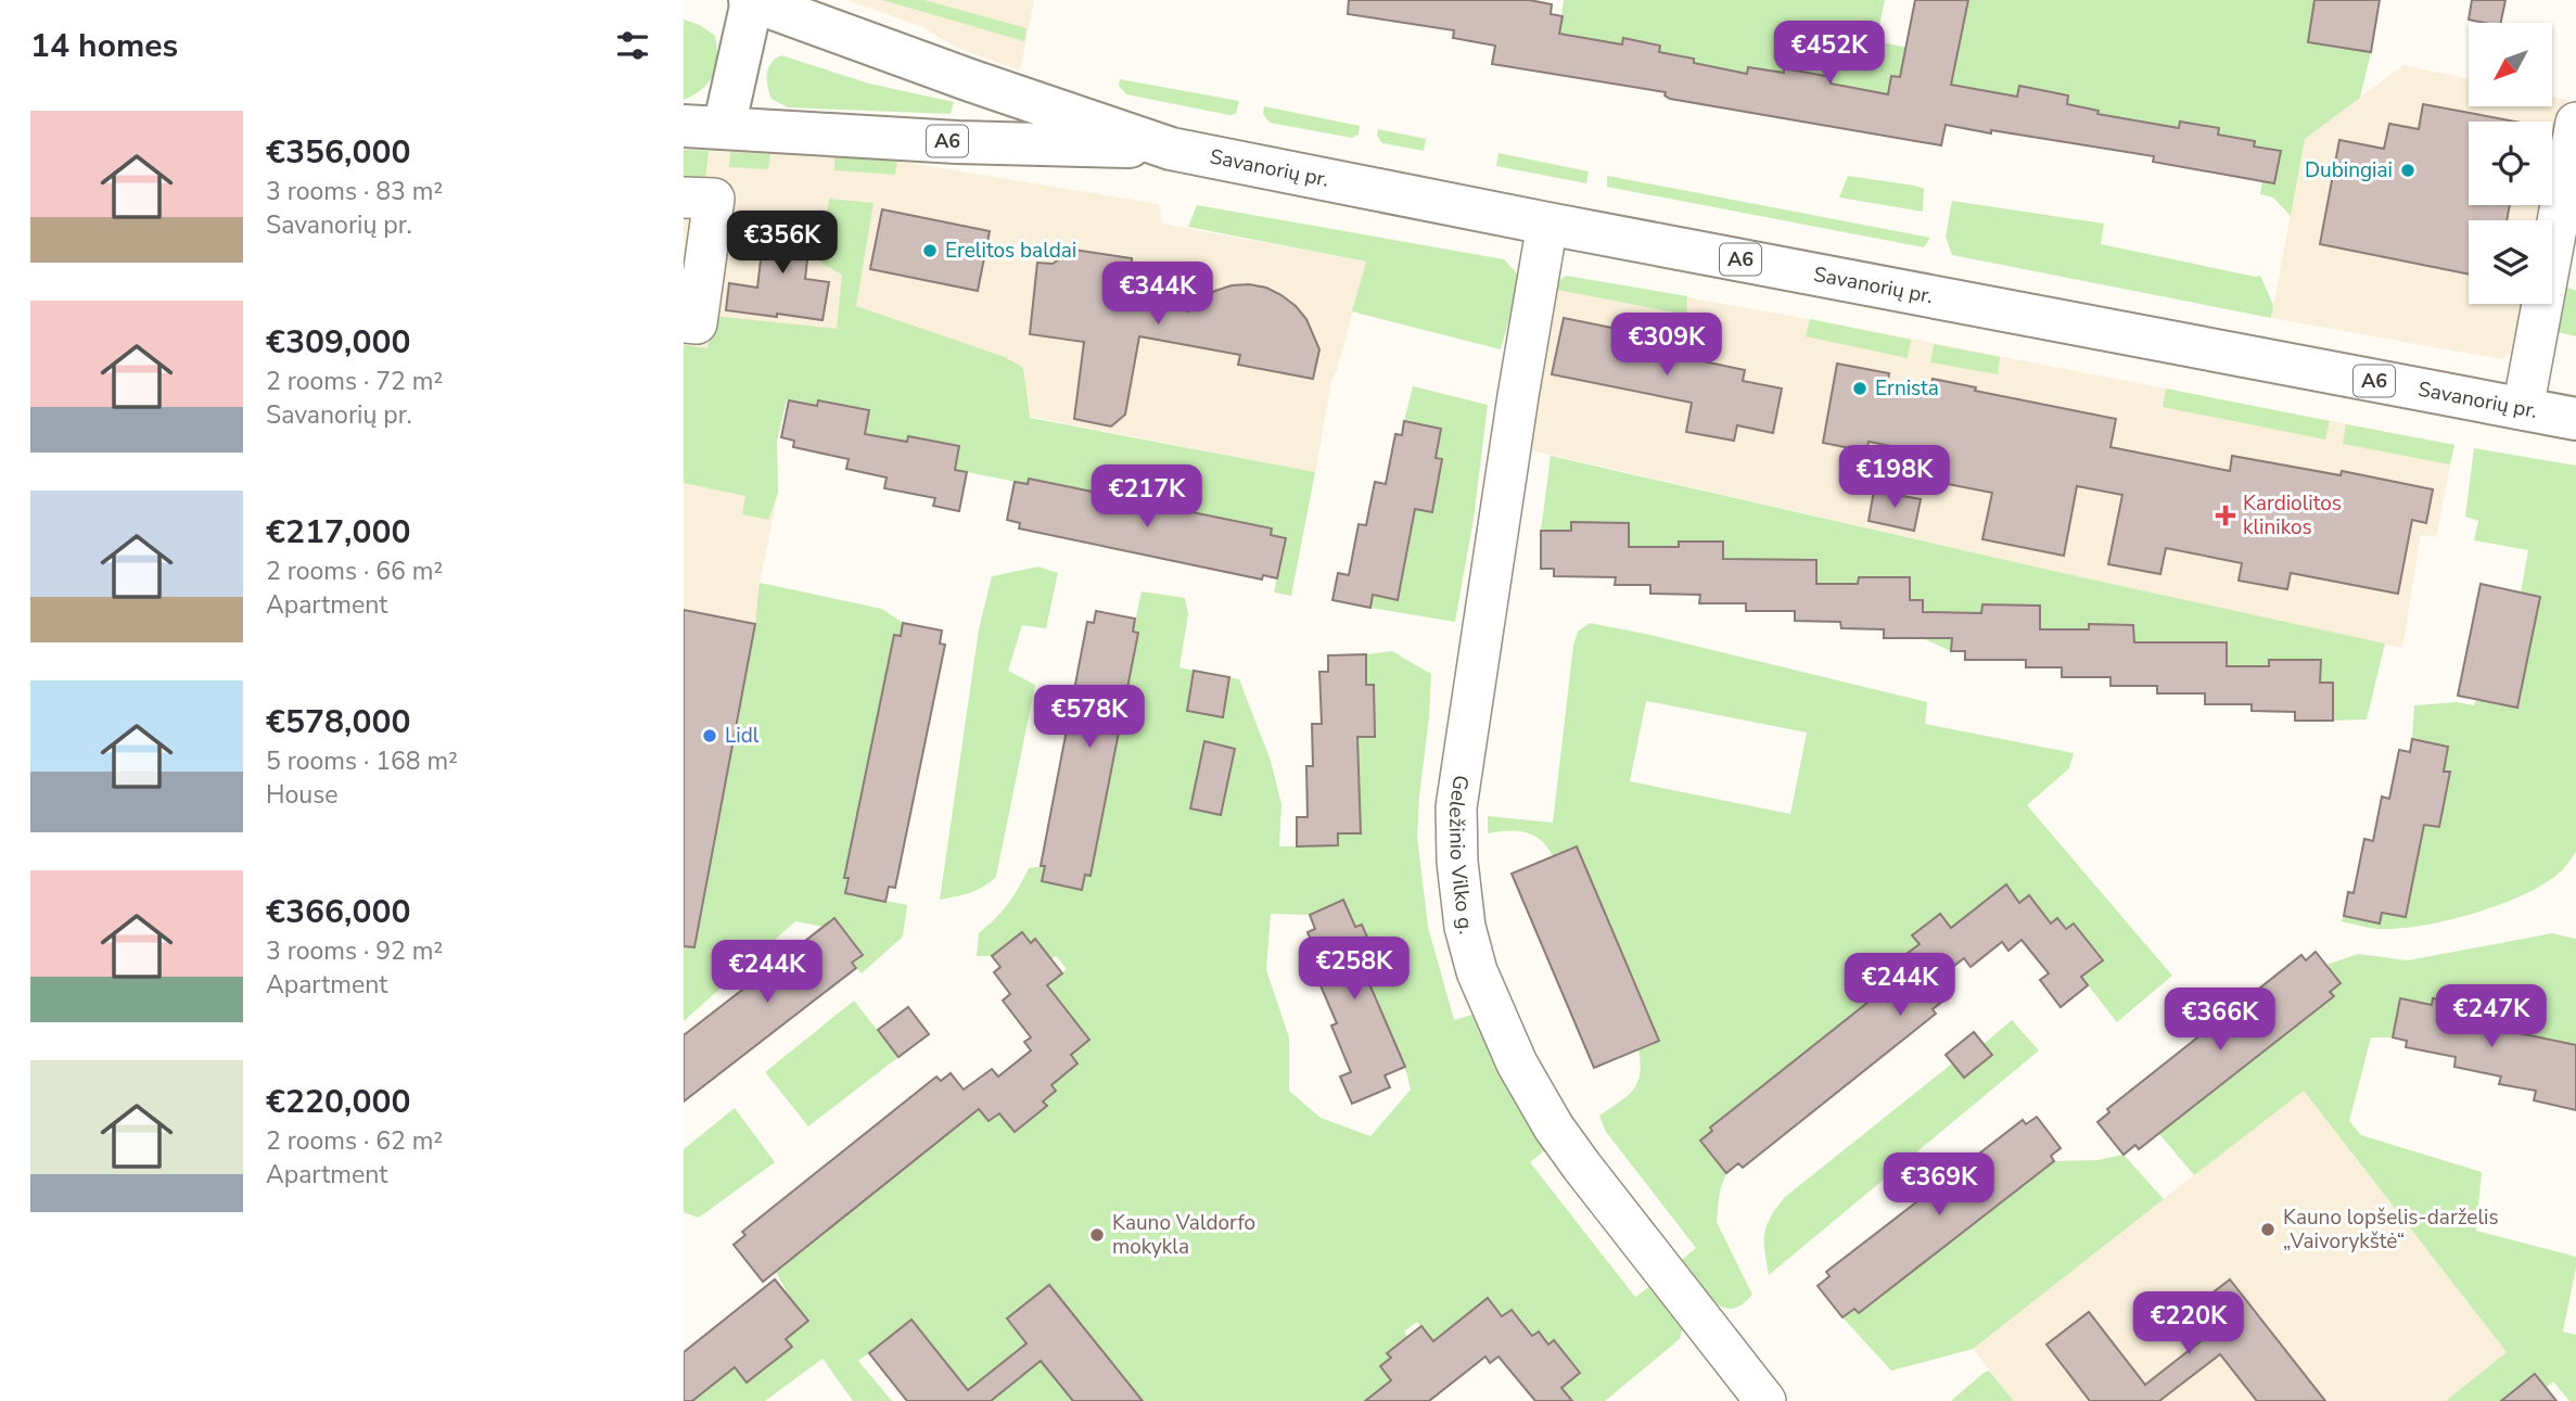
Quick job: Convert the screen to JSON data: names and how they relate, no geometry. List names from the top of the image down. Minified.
{"streets":{"main road":["A6","Savanorių pr."],"street":["Geležinio Vilko g."]},"crossings":[["Savanorių pr.","Geležinio Vilko g."]],"places":{"other":["Dubingiai","Erelitos baldai","Ernista","Lidl","Kauno lopšelis-darželis „Vaivorykštė“","Kauno Valdorfo mokykla"],"health":["Kardiolitos klinikos"]},"north":"bottom left","page":{"heading":"14 homes","price":["€452K","€356K","€344K","€309K","€198K","€217K","€578K","€258K","€244K","€244K","€247K","€366K","€369K","€220K"],"list":[{"name":"€356,000","note":"3 rooms · 83 m² · Savanorių pr."},{"name":"€309,000","note":"2 rooms · 72 m² · Savanorių pr."},{"name":"€217,000","note":"2 rooms · 66 m² · Apartment"},{"name":"€578,000","note":"5 rooms · 168 m² · House"},{"name":"€366,000","note":"3 rooms · 92 m² · Apartment"},{"name":"€220,000","note":"2 rooms · 62 m² · Apartment"}]}}
